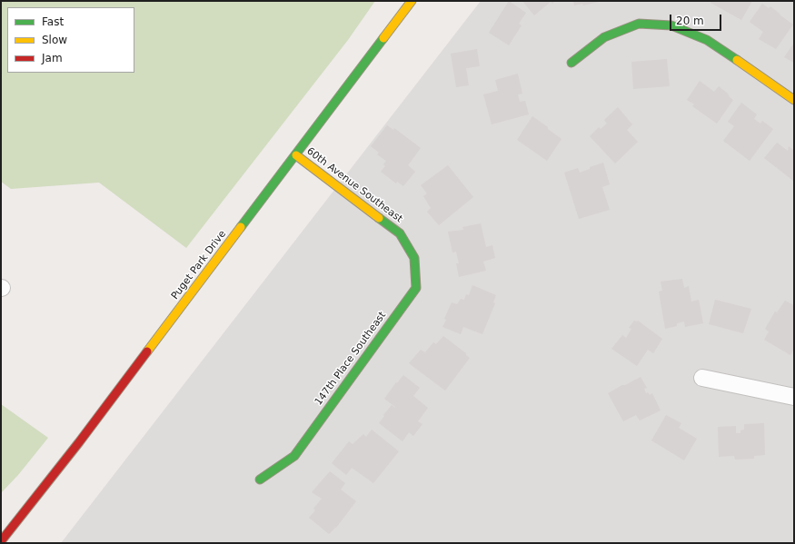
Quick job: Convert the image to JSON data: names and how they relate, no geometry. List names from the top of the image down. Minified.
{"streets":{"street":["60th Avenue Southeast","Puget Park Drive","147th Place Southeast"]},"crossings":[["60th Avenue Southeast","Puget Park Drive"],["60th Avenue Southeast","147th Place Southeast"]],"legend":["Fast","Slow","Jam"],"scale_bar":"20 m"}
